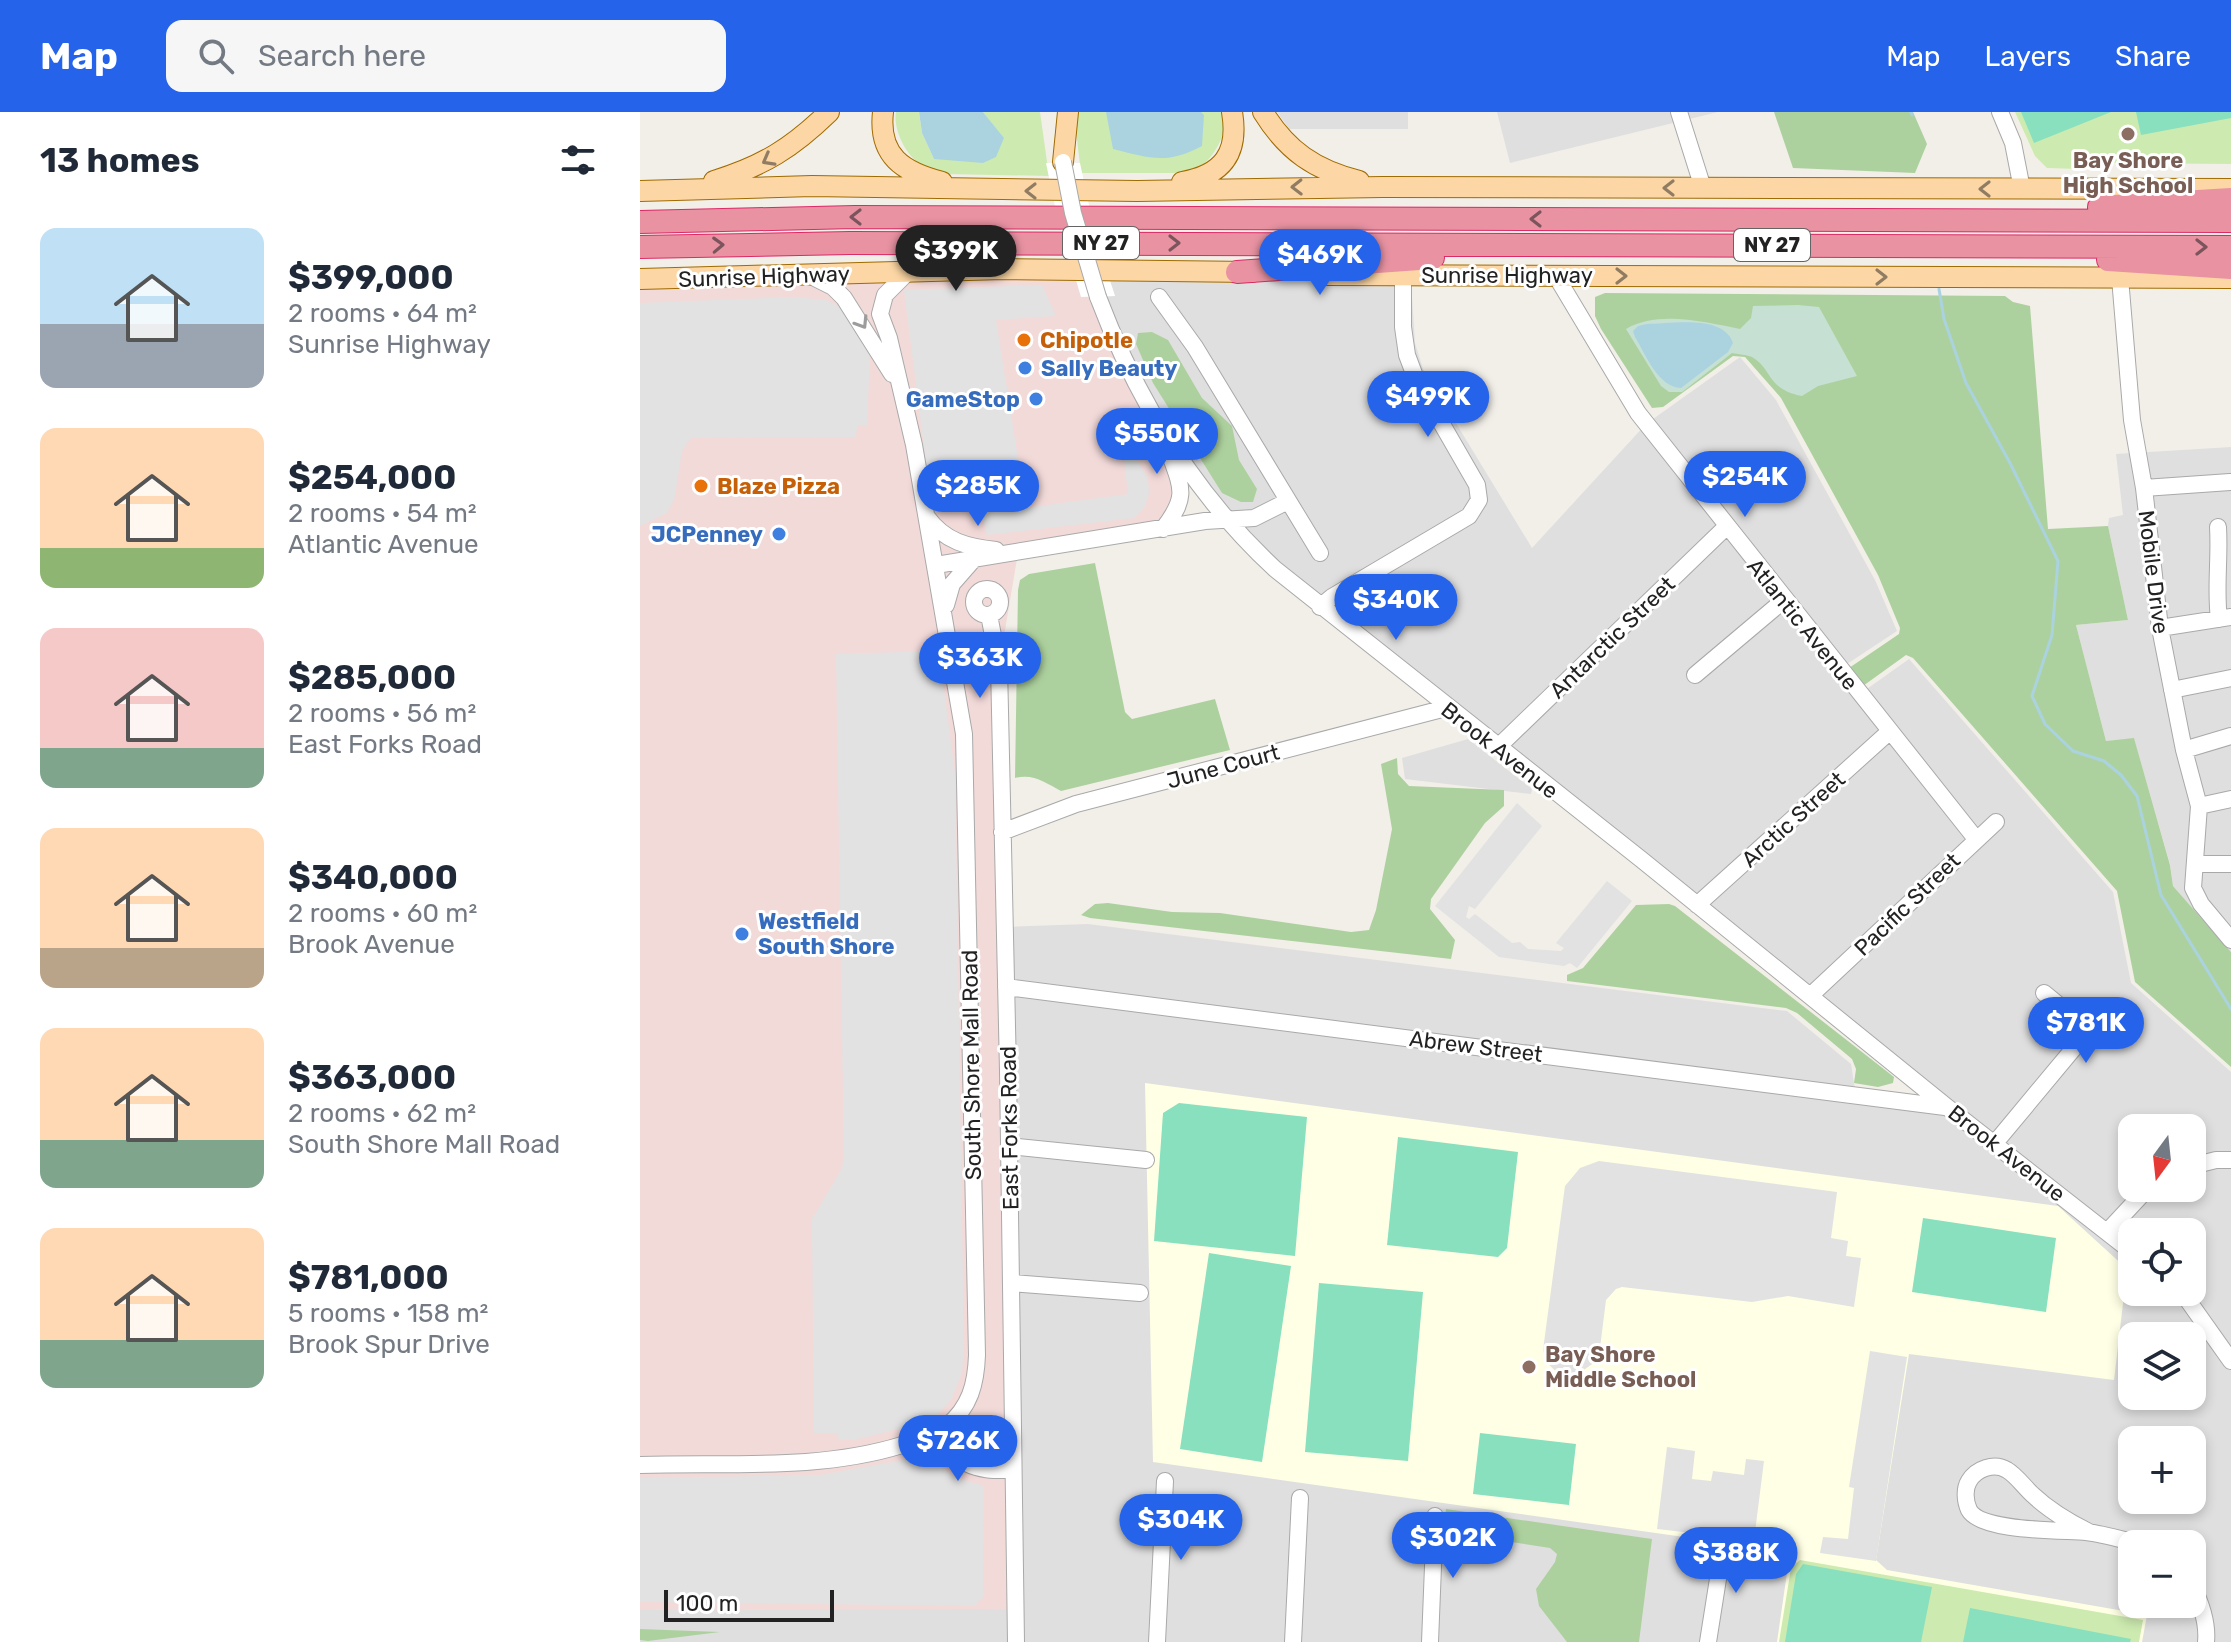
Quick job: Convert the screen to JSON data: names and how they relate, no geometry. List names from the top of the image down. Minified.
{"streets":{"highway":["NY 27","Sunrise Highway"],"street":["Mobile Drive","Atlantic Avenue","Antarctic Street","Brook Avenue","June Court","Arctic Street","Pacific Street","Abrew Street","South Shore Mall Road","East Forks Road"]},"crossings":[["Sunrise Highway","Mobile Drive"],["Sunrise Highway","Atlantic Avenue"],["Sunrise Highway","South Shore Mall Road"],["Atlantic Avenue","Antarctic Street"],["Atlantic Avenue","Arctic Street"],["Atlantic Avenue","Pacific Street"],["Antarctic Street","Brook Avenue"],["Brook Avenue","June Court"],["Brook Avenue","Arctic Street"],["Brook Avenue","Pacific Street"],["Brook Avenue","Abrew Street"],["June Court","East Forks Road"],["Abrew Street","East Forks Road"]],"places":["Bay Shore High School","Chipotle","Sally Beauty","GameStop","Blaze Pizza","JCPenney","Westfield South Shore","Bay Shore Middle School"],"scale_bar":"100 m","north":"bottom","page":{"header":"Map","search":"Search here","nav":["Map","Layers","Share"],"heading":"13 homes","list":[{"name":"$399,000","note":"2 rooms · 64 m² · Sunrise Highway"},{"name":"$254,000","note":"2 rooms · 54 m² · Atlantic Avenue"},{"name":"$285,000","note":"2 rooms · 56 m² · East Forks Road"},{"name":"$340,000","note":"2 rooms · 60 m² · Brook Avenue"},{"name":"$363,000","note":"2 rooms · 62 m² · South Shore Mall Road"},{"name":"$781,000","note":"5 rooms · 158 m² · Brook Spur Drive"}],"price":["$399K","$469K","$499K","$550K","$254K","$285K","$340K","$363K","$781K","$726K","$304K","$302K","$388K"],"map_buttons":["+","−"],"scale":"100 m"}}
